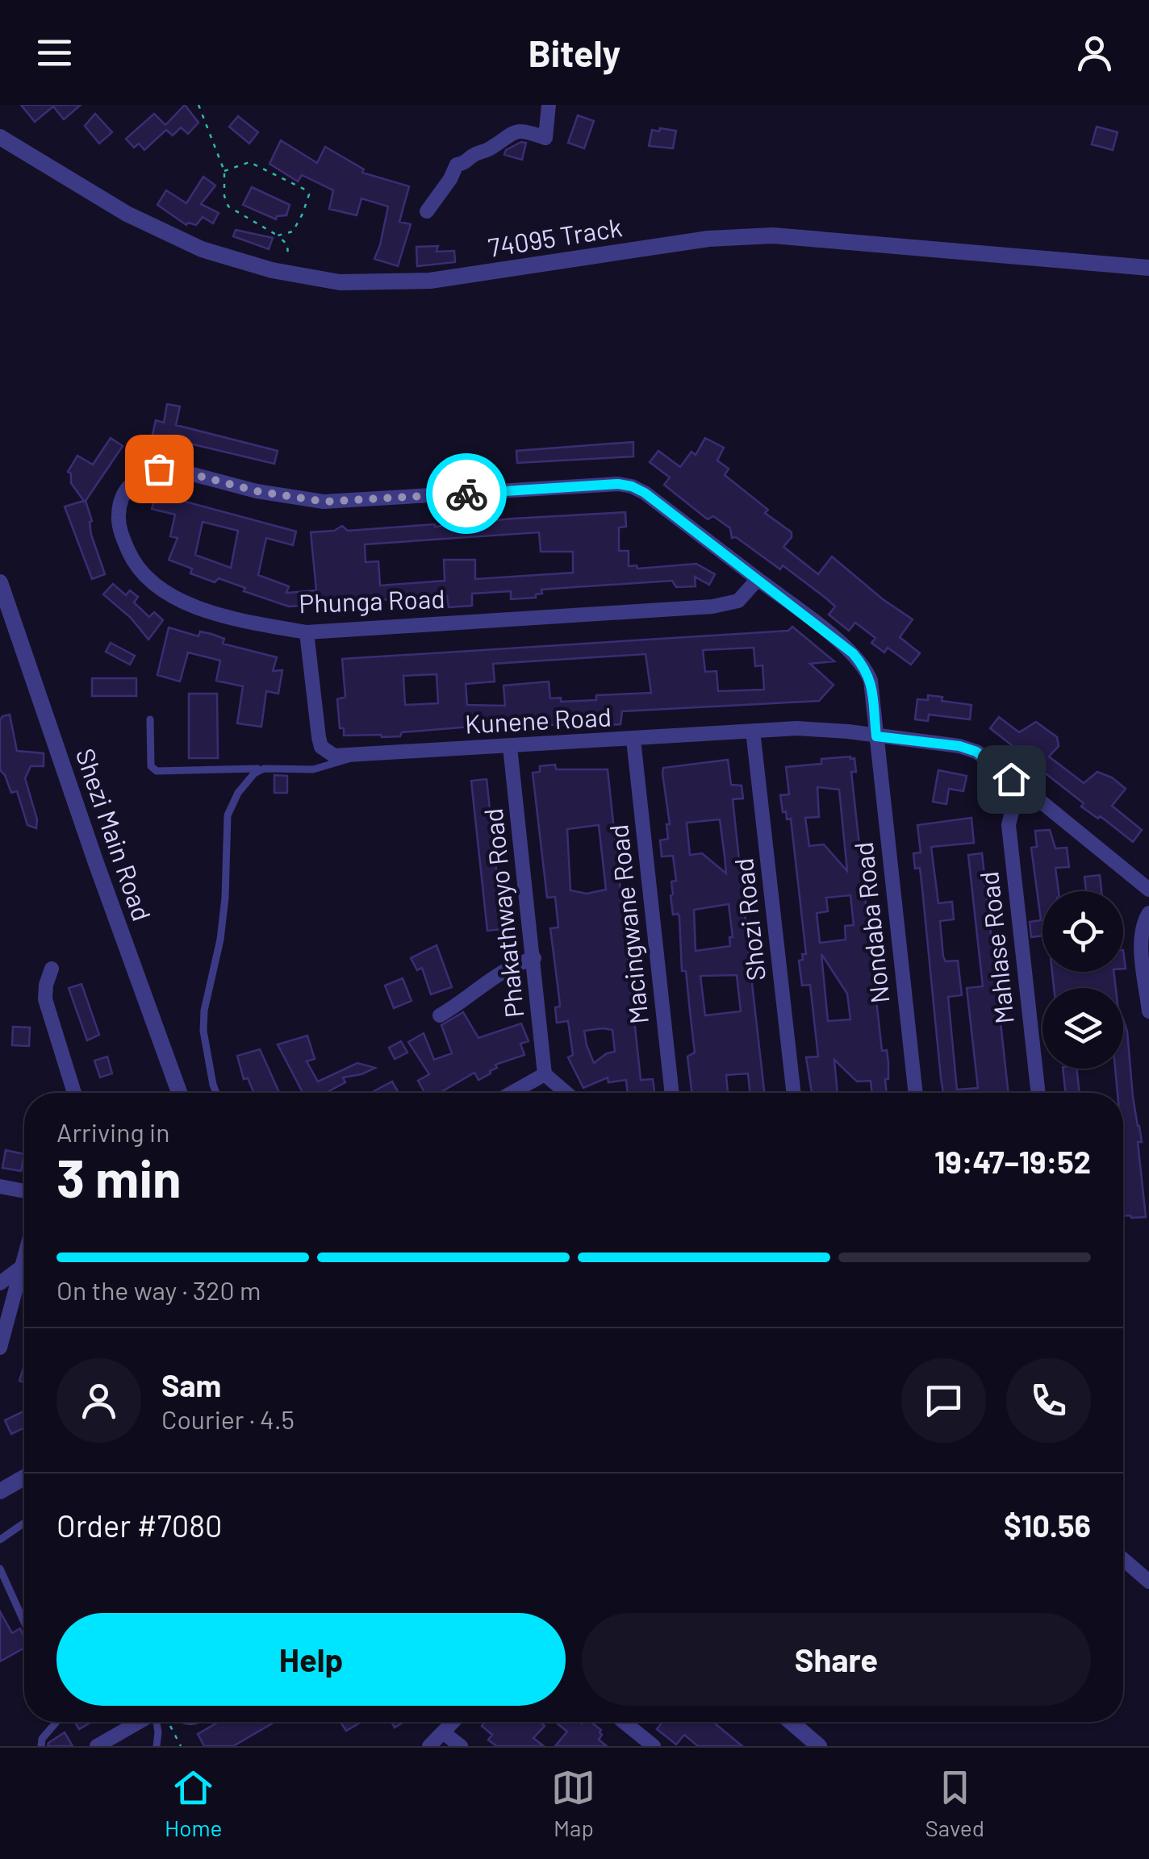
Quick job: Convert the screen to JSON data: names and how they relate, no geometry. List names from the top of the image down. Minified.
{"streets":{"street":["74095 Track","Phunga Road","Kunene Road","Shezi Main Road","Phakathwayo Road","Shozi Road","Nondaba Road","Macingwane Road","Mahlase Road"]},"crossings":[["Phunga Road","Kunene Road"],["Kunene Road","Phakathwayo Road"],["Kunene Road","Shozi Road"],["Kunene Road","Nondaba Road"],["Kunene Road","Macingwane Road"],["Kunene Road","Mahlase Road"]],"page":{"header":"Bitely","heading":["3 min","Arriving in","19:47–19:52"],"panel":["Sam","Courier · 4.5","Order #7080","$10.56"],"bar":"On the way · 320 m","buttons":["Help","Share"],"tabs":["Home","Map","Saved"]}}
